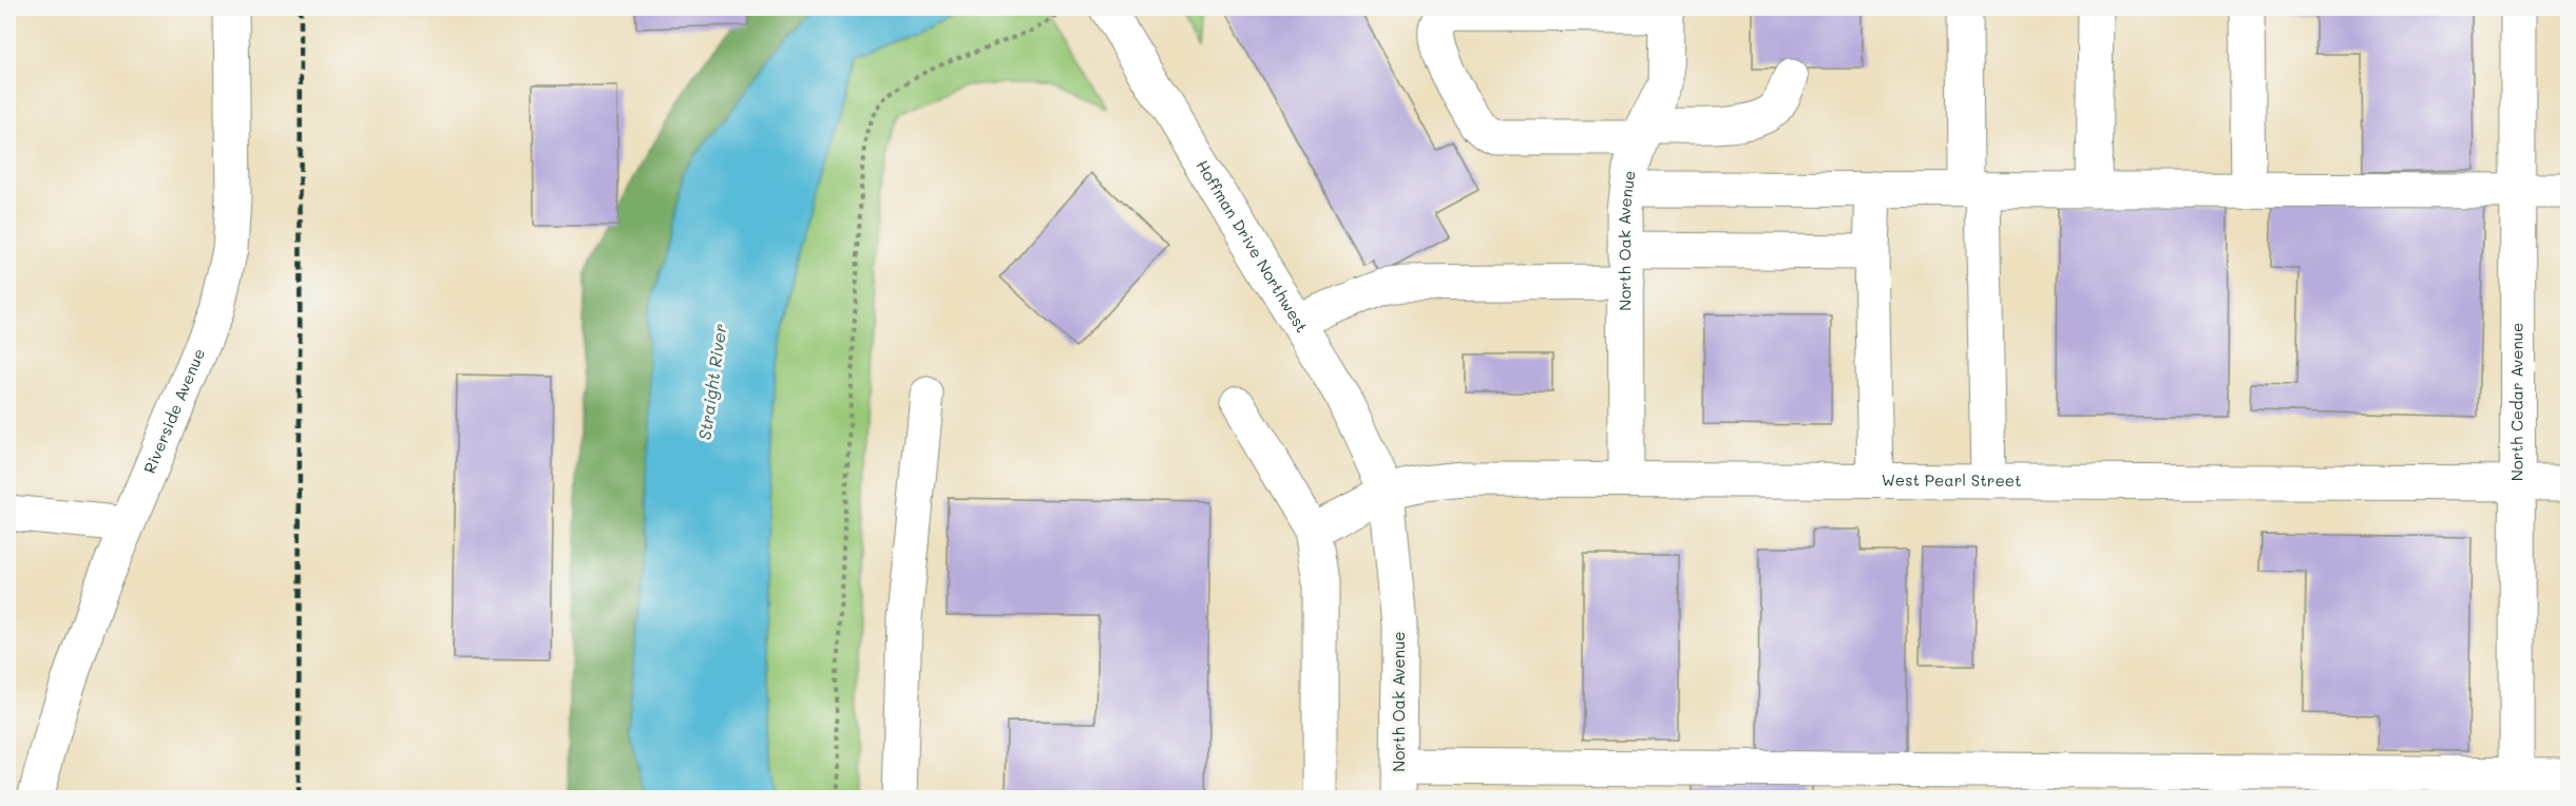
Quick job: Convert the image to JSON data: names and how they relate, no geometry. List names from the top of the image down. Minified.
{"streets":{"street":["North Oak Avenue","Hoffman Drive Northwest","North Cedar Avenue","Riverside Avenue","West Pearl Street"]},"crossings":[["North Oak Avenue","Hoffman Drive Northwest"],["North Oak Avenue","West Pearl Street"],["Hoffman Drive Northwest","West Pearl Street"],["North Cedar Avenue","West Pearl Street"]],"water":["Straight River"]}
